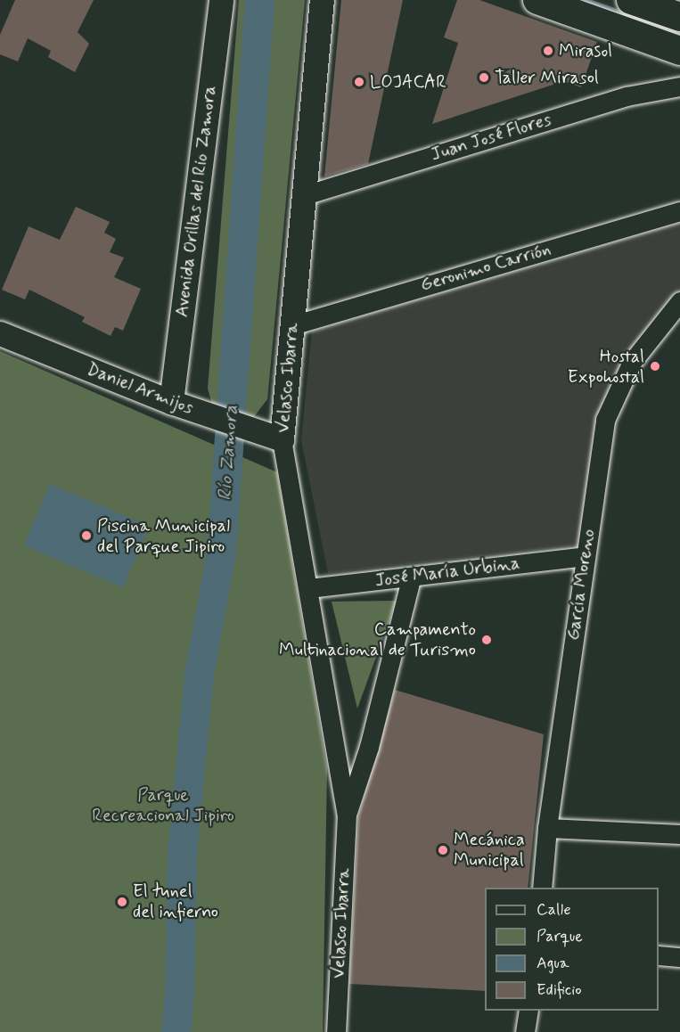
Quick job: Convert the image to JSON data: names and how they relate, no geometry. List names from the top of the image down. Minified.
{"streets":{"main road":["Avenida Orillas del Rio Zamora","Velasco Ibarra","Daniel Armijos"],"street":["Juan José Flores","Geronimo Carrión","José María Urbina","García Moreno"]},"crossings":[["Juan José Flores","Velasco Ibarra"],["Avenida Orillas del Rio Zamora","Daniel Armijos"],["Geronimo Carrión","Velasco Ibarra"],["Velasco Ibarra","Daniel Armijos"],["Velasco Ibarra","José María Urbina"],["José María Urbina","García Moreno"]],"water":["Río Zamora"],"parks":["Parque Recreacional Jipiro"],"places":["Mirasol","Taller Mirasol","LOJACAR","Hostal Expohostal","Piscina Municipal del Parque Jipiro","Campamento Multinacional de Turismo","Mecánica Municipal","El tunel del infierno"],"legend":["Calle","Parque","Agua","Edificio"]}
